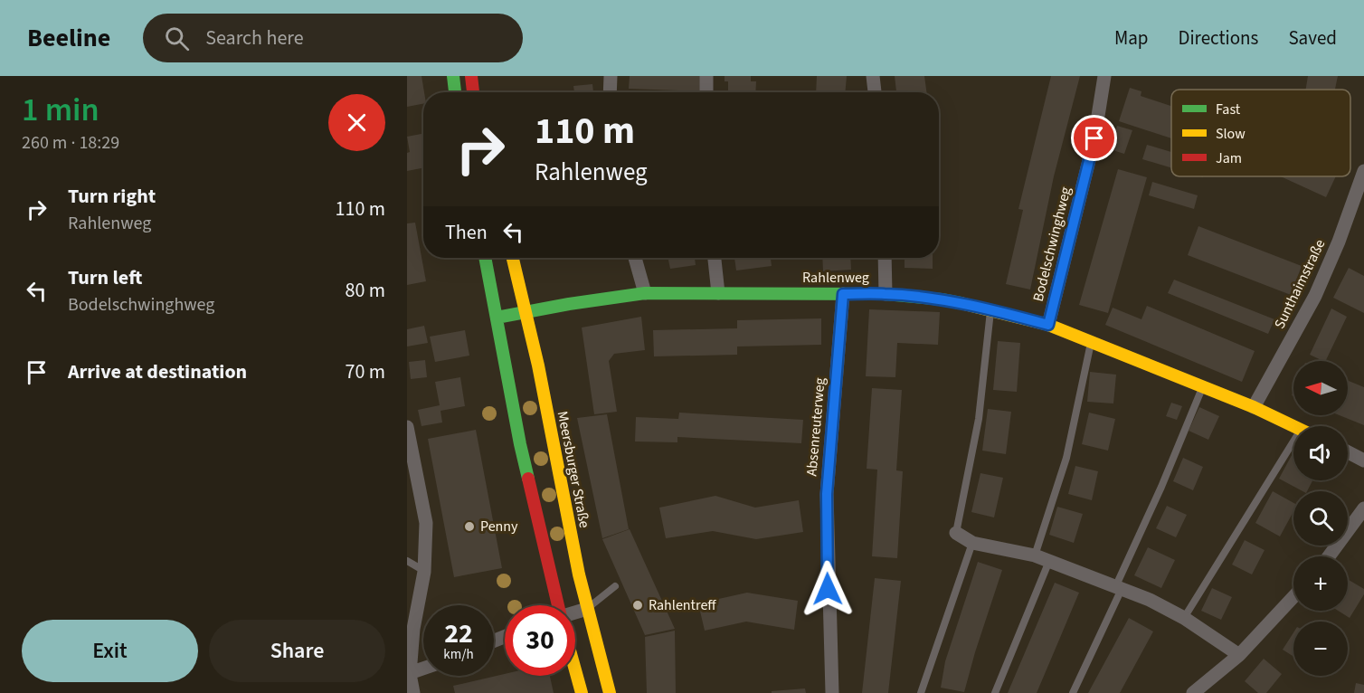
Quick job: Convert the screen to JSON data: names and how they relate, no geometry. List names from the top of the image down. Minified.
{"streets":{"street":["Bodelschwinghweg","Rahlenweg","Sunthaimstraße","Absenreuterweg","Meersburger Straße"]},"crossings":[["Bodelschwinghweg","Rahlenweg"],["Rahlenweg","Sunthaimstraße"],["Rahlenweg","Absenreuterweg"],["Rahlenweg","Meersburger Straße"]],"places":["Penny","Rahlentreff"],"legend":["Fast","Slow","Jam"],"north":"left","page":{"header":"Beeline","search":"Search here","nav":["Map","Directions","Saved"],"heading":["1 min","260 m · 18:29"],"turn":["110 m","Rahlenweg"],"list":[{"name":"Turn right","note":"Rahlenweg","value":"110 m"},{"name":"Turn left","note":"Bodelschwinghweg","value":"80 m"},{"name":"Arrive at destination","value":"70 m"}],"then":"Then","map_buttons":["+","−"],"speed":"22 km/h","limit":"30","buttons":["Exit","Share"]}}
